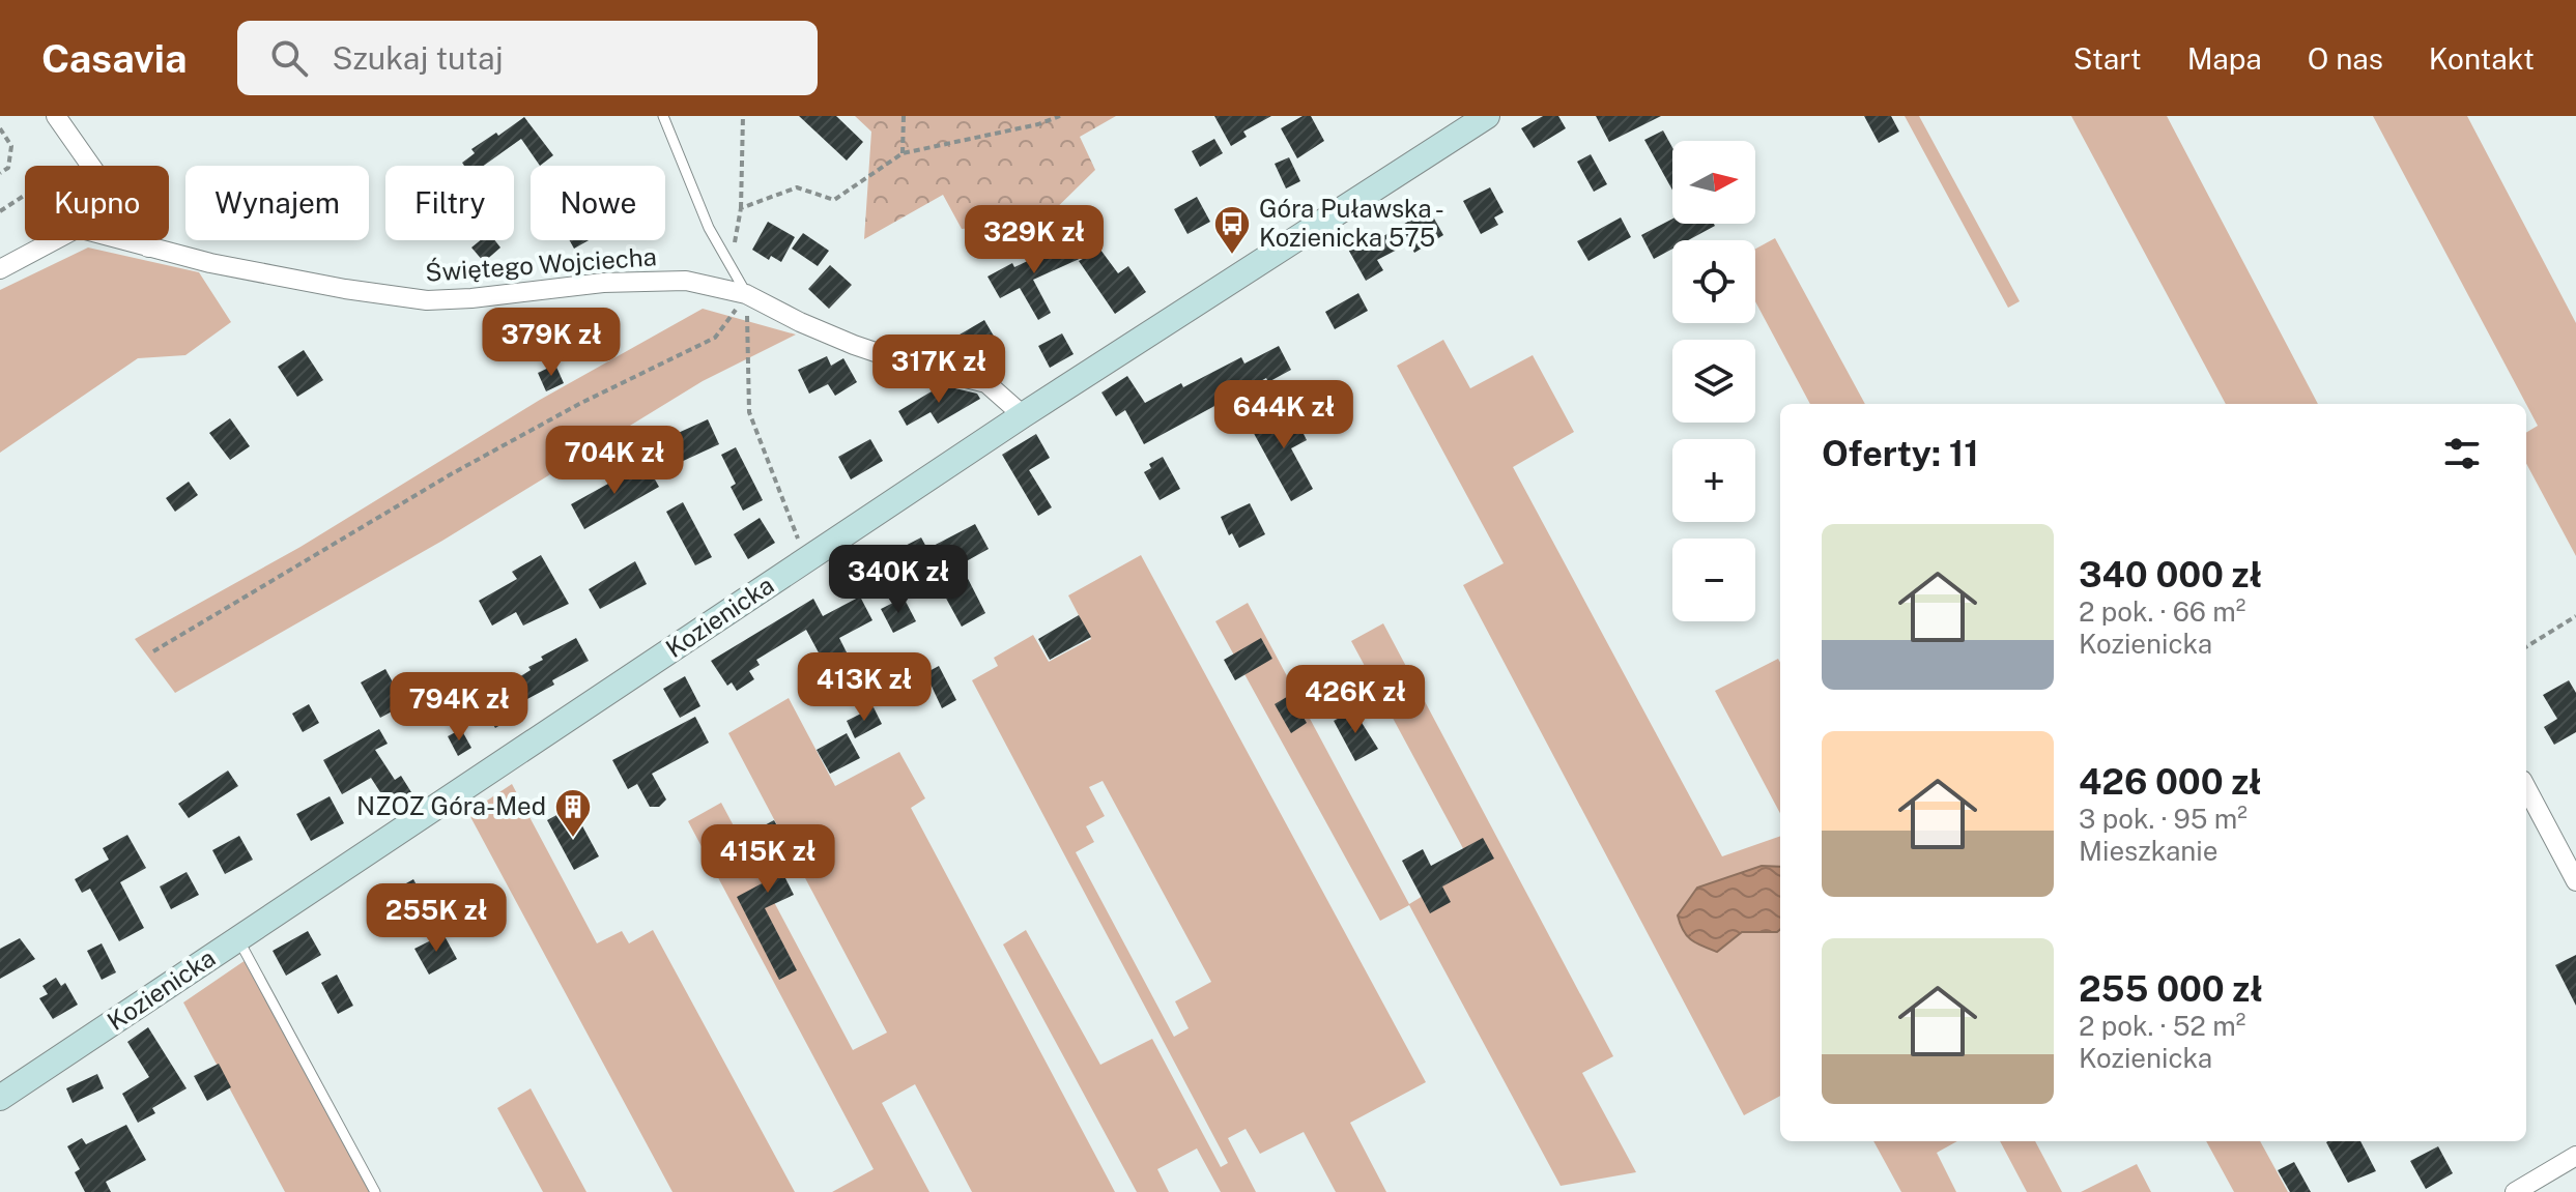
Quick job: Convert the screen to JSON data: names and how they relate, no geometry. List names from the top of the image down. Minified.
{"streets":{"main road":["Kozienicka"],"street":["Świętego Wojciecha"]},"crossings":[["Świętego Wojciecha","Kozienicka"]],"places":{"bus stop":["Góra Puławska - Kozienicka 575"],"building":["NZOZ Góra-Med"]},"north":"right","page":{"header":"Casavia","search":"Szukaj tutaj","nav":["Start","Mapa","O nas","Kontakt"],"map_buttons":["+","−"],"chip":["Kupno","Wynajem","Filtry","Nowe"],"price":["329K zł","379K zł","317K zł","644K zł","704K zł","340K zł","413K zł","426K zł","794K zł","415K zł","255K zł"],"heading":"Oferty: 11","list":[{"name":"340 000 zł","note":"2 pok. · 66 m² · Kozienicka"},{"name":"426 000 zł","note":"3 pok. · 95 m² · Mieszkanie"},{"name":"255 000 zł","note":"2 pok. · 52 m² · Kozienicka"}]}}
